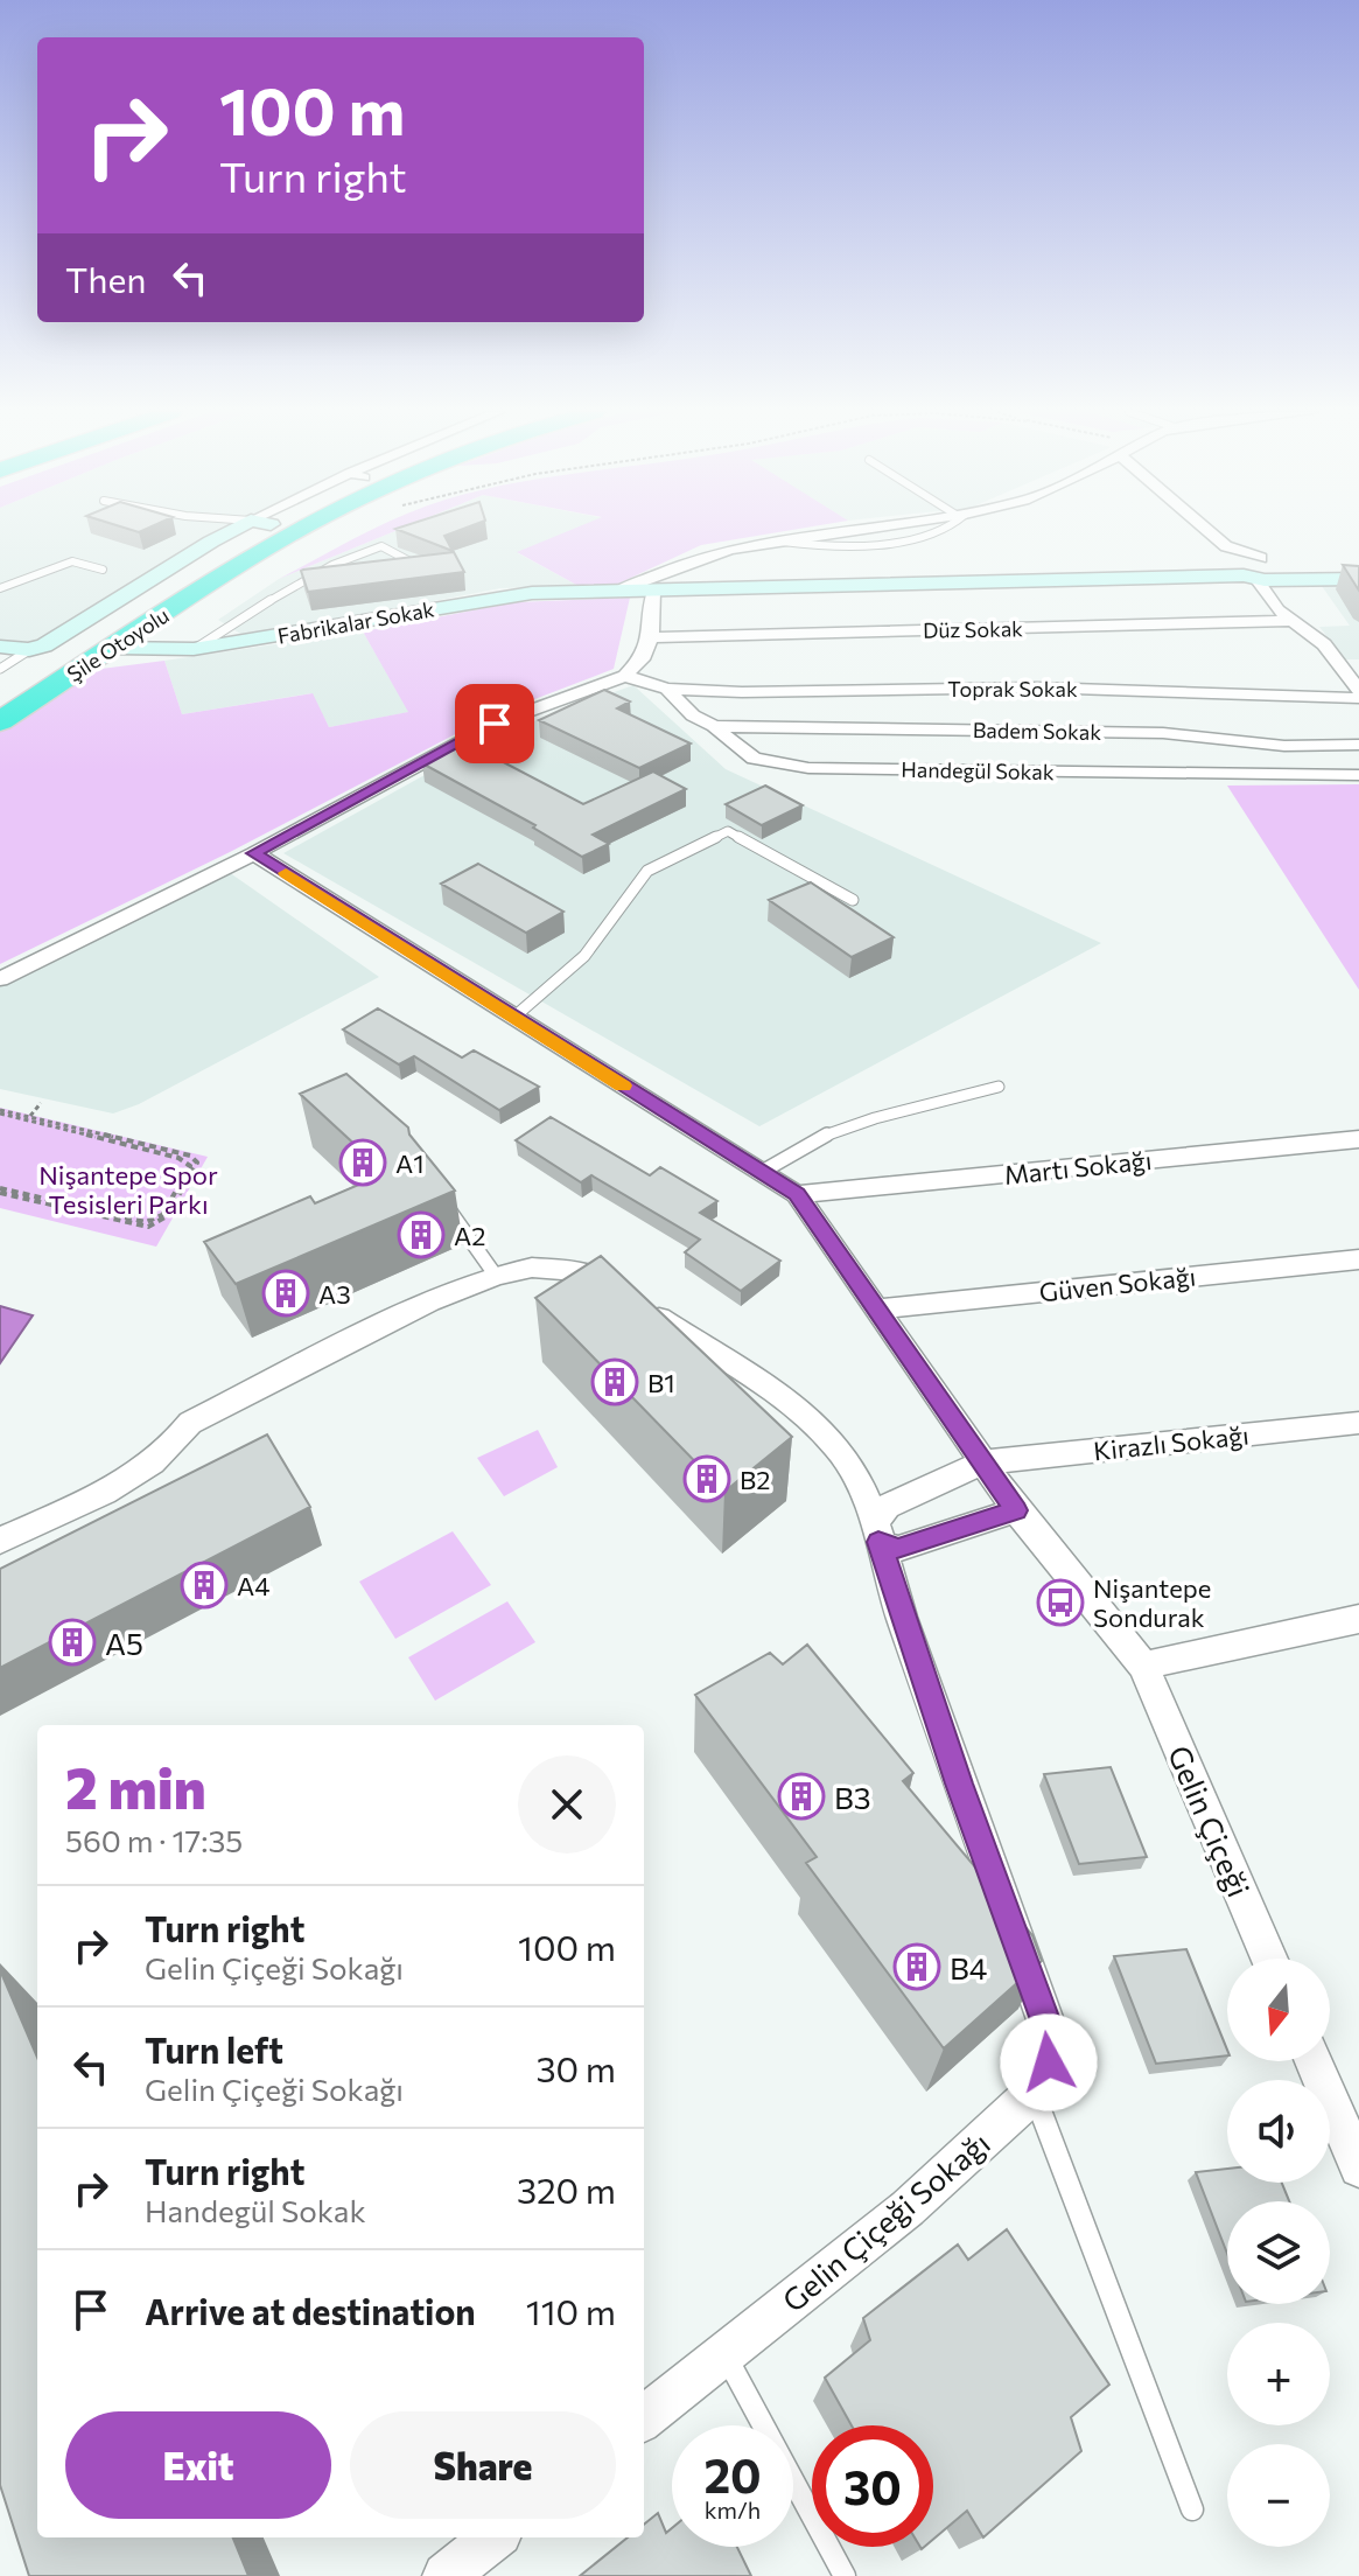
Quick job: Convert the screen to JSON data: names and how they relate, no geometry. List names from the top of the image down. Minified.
{"streets":{"highway":["Şile Otoyolu"],"main road":["Fabrikalar Sokak"],"street":["Düz Sokak","Toprak Sokak","Badem Sokak","Handegül Sokak","Martı Sokağı","Güven Sokağı","Kirazlı Sokağı","Gelin Çiçeği","Gelin Çiçeği Sokağı"]},"crossings":[["Fabrikalar Sokak","Şile Otoyolu"],["Toprak Sokak","Handegül Sokak"],["Badem Sokak","Handegül Sokak"]],"parks":["Nişantepe Spor Tesisleri Parkı"],"places":{"building":["A1","A2","A3","B1","B2","A4","A5","B3","B4"],"bus stop":["Nişantepe Sondurak"]},"north":"bottom","page":{"turn":["100 m","Turn right"],"then":"Then","heading":["2 min","560 m · 17:35"],"list":[{"name":"Turn right","note":"Gelin Çiçeği Sokağı","value":"100 m"},{"name":"Turn left","note":"Gelin Çiçeği Sokağı","value":"30 m"},{"name":"Turn right","note":"Handegül Sokak","value":"320 m"},{"name":"Arrive at destination","value":"110 m"}],"map_buttons":["+","−"],"buttons":["Exit","Share"],"speed":"20 km/h","limit":"30"}}
